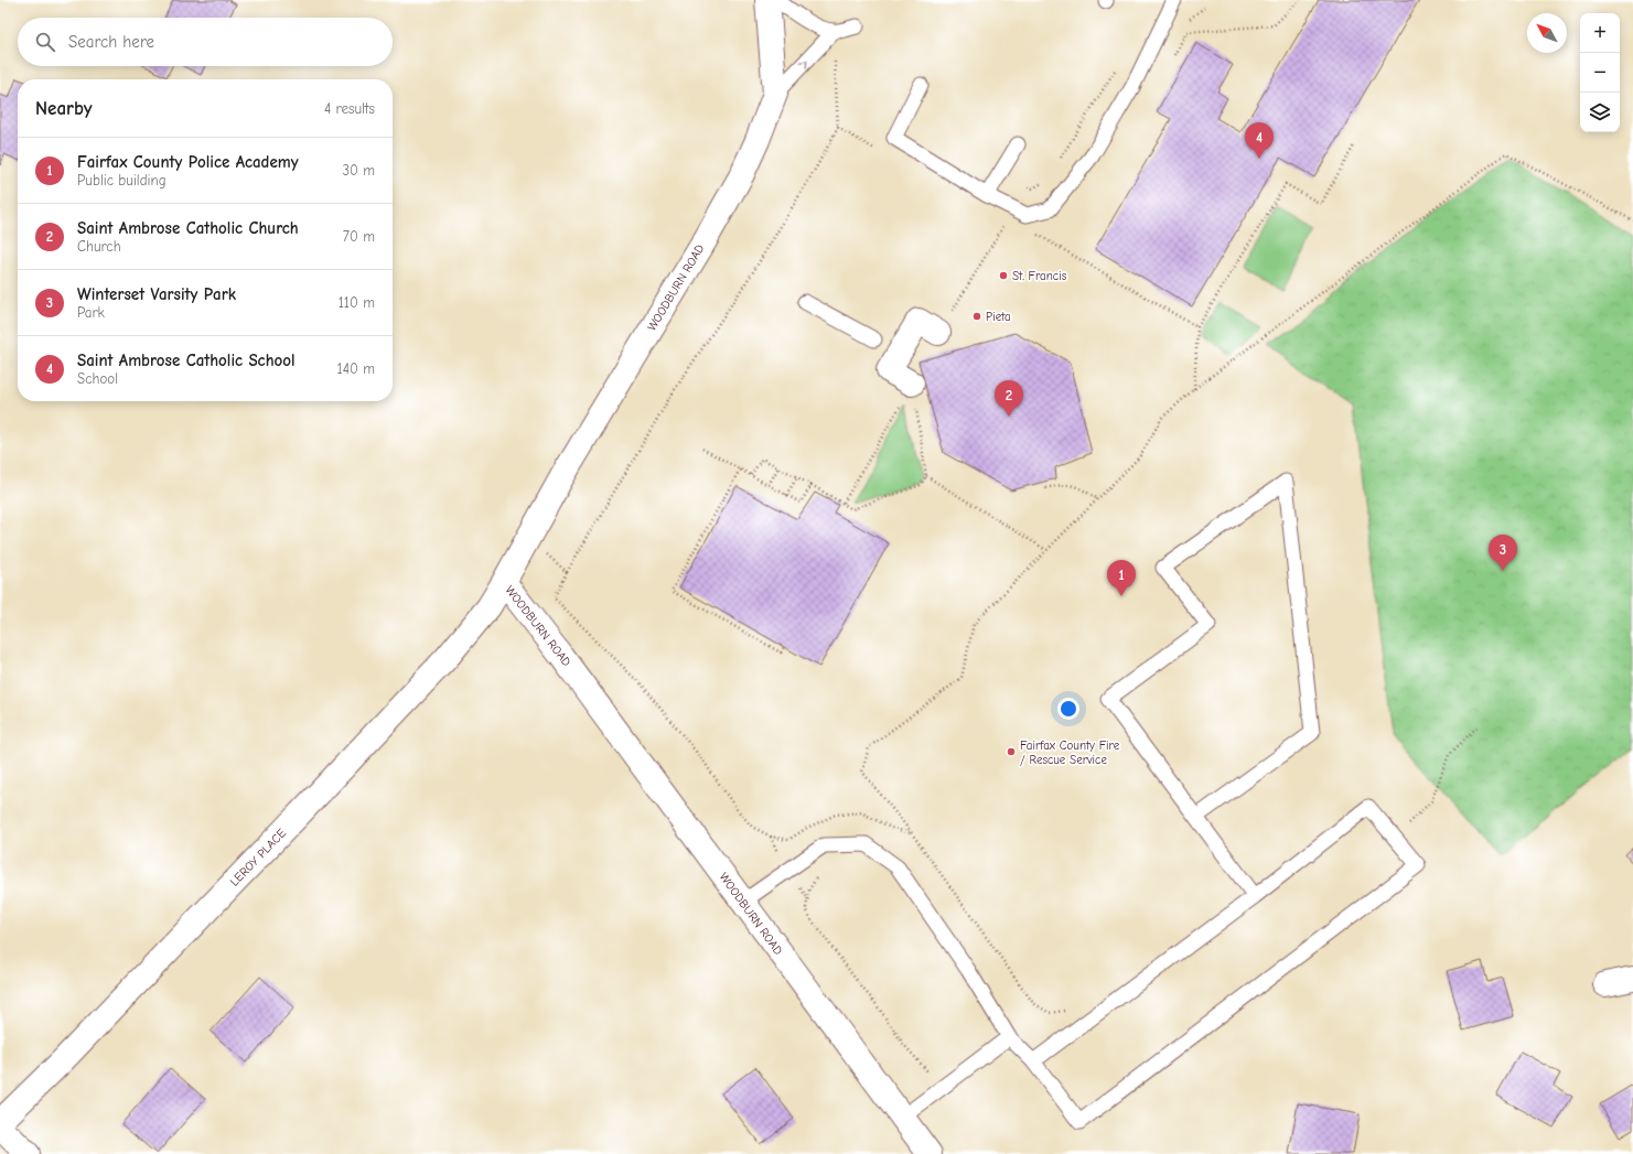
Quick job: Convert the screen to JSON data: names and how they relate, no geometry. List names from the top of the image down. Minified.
{"streets":{"street":["WOODBURN ROAD","LEROY PLACE"]},"crossings":[["WOODBURN ROAD","LEROY PLACE"]],"places":["St. Francis","Pieta","Fairfax County Fire / Rescue Service"],"north":"top left","page":{"map_buttons":["+","−"],"search":"Search here","heading":["Nearby","4 results"],"pins":["4","2","3","1"],"list":[{"mark":"1","name":"Fairfax County Police Academy","note":"Public building","value":"30 m"},{"mark":"2","name":"Saint Ambrose Catholic Church","note":"Church","value":"70 m"},{"mark":"3","name":"Winterset Varsity Park","note":"Park","value":"110 m"},{"mark":"4","name":"Saint Ambrose Catholic School","note":"School","value":"140 m"}]}}
